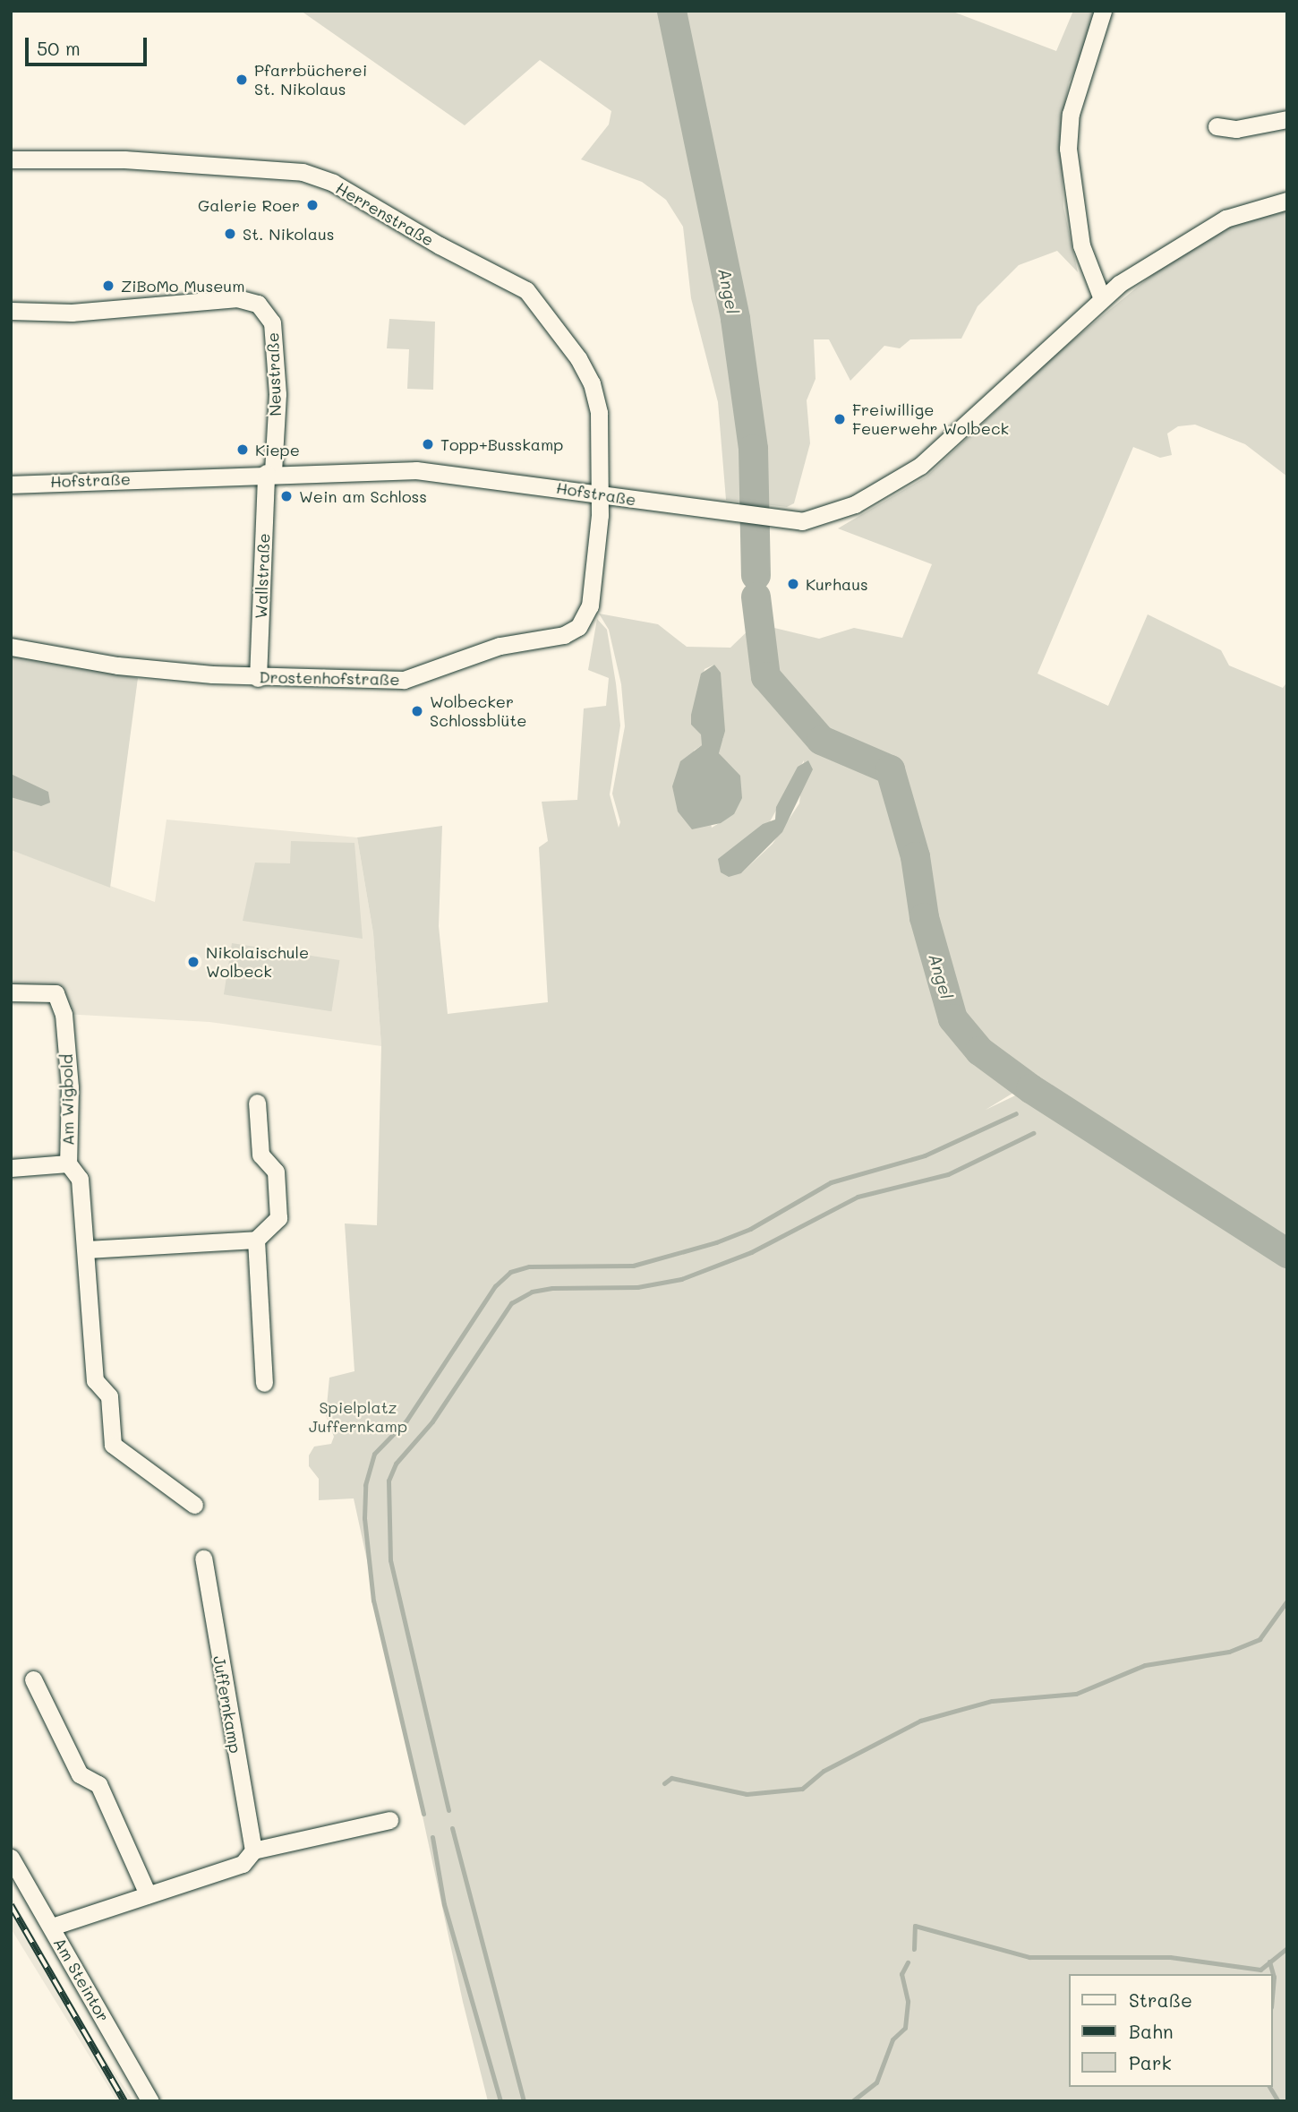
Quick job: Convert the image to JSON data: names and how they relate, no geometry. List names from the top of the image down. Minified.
{"streets":{"street":["Herrenstraße","Neustraße","Hofstraße","Wallstraße","Drostenhofstraße","Am Wigbold","Juffernkamp","Am Steintor"]},"crossings":[["Herrenstraße","Hofstraße"],["Herrenstraße","Drostenhofstraße"],["Neustraße","Hofstraße"],["Neustraße","Wallstraße"],["Hofstraße","Wallstraße"],["Hofstraße","Drostenhofstraße"],["Wallstraße","Drostenhofstraße"]],"water":["Angel"],"parks":["Spielplatz Juffernkamp"],"places":["Pfarrbücherei St. Nikolaus","Galerie Roer","St. Nikolaus","ZiBoMo Museum","Freiwillige Feuerwehr Wolbeck","Topp+Busskamp","Kiepe","Wein am Schloss","Kurhaus","Wolbecker Schlossblüte","Nikolaischule Wolbeck"],"legend":["Straße","Bahn","Park"],"scale_bar":"50 m"}
